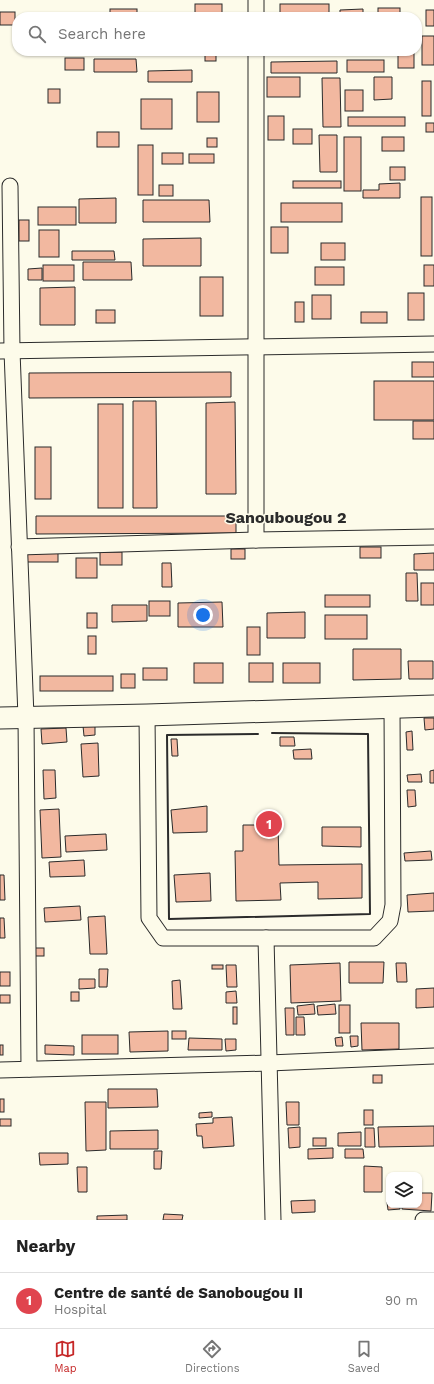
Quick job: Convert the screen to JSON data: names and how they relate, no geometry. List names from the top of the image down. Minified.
{"districts":["Sanoubougou 2"],"page":{"search":"Search here","pins":"1","heading":"Nearby","list":[{"mark":"1","name":"Centre de santé de Sanobougou II","note":"Hospital","value":"90 m"}],"nav":["Map","Directions","Saved"]}}
